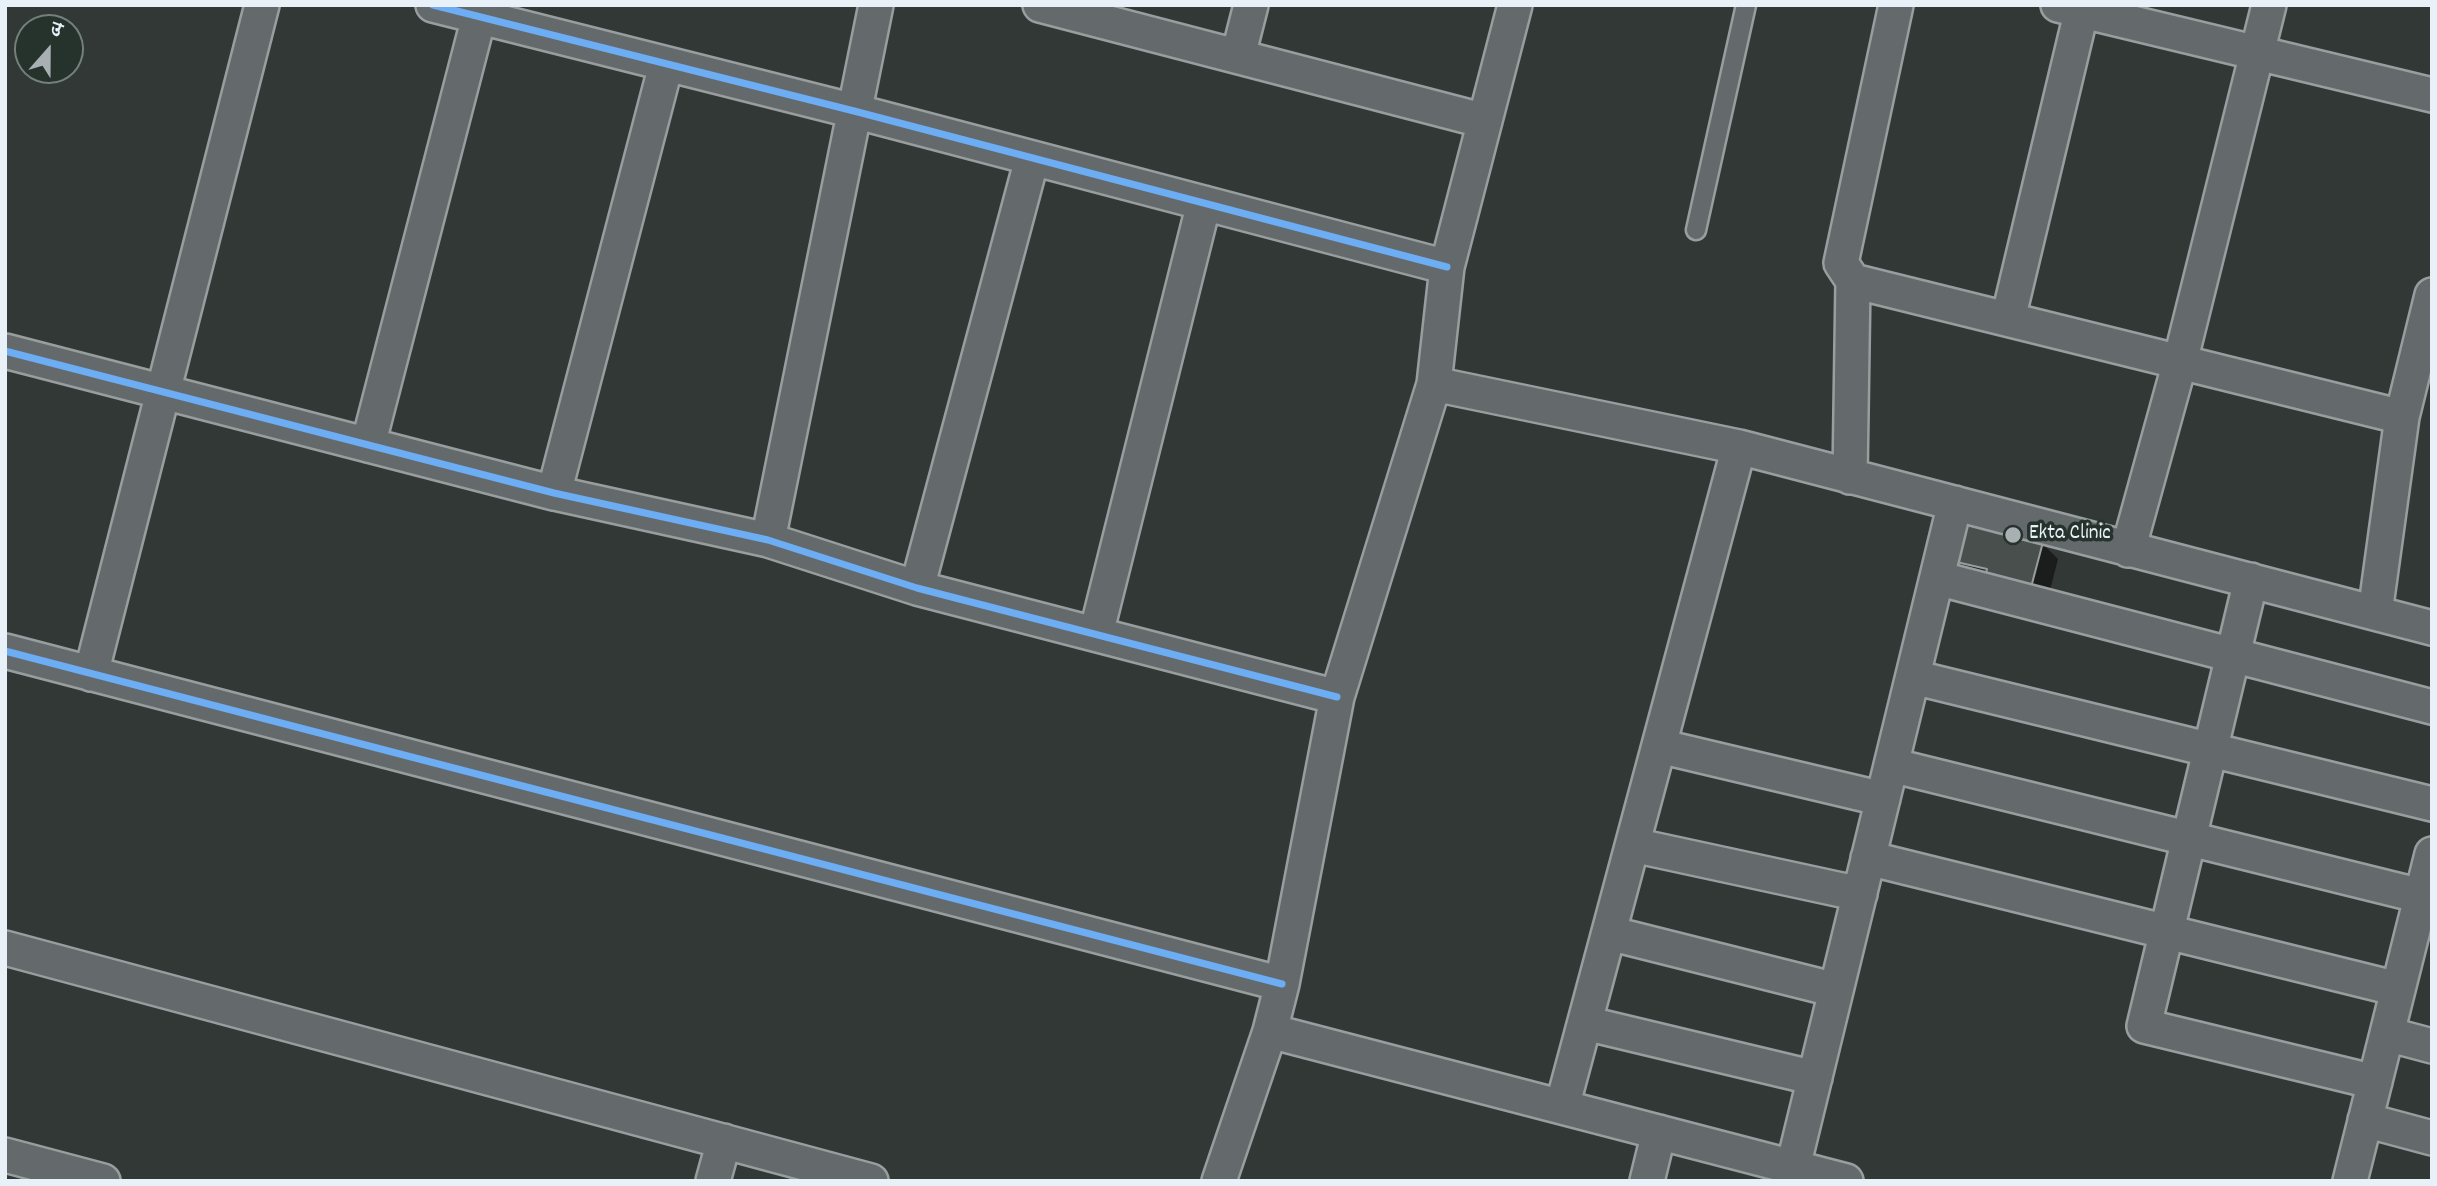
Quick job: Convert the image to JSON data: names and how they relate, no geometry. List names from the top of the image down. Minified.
{"places":["Ekta Clinic"],"north":"top"}
